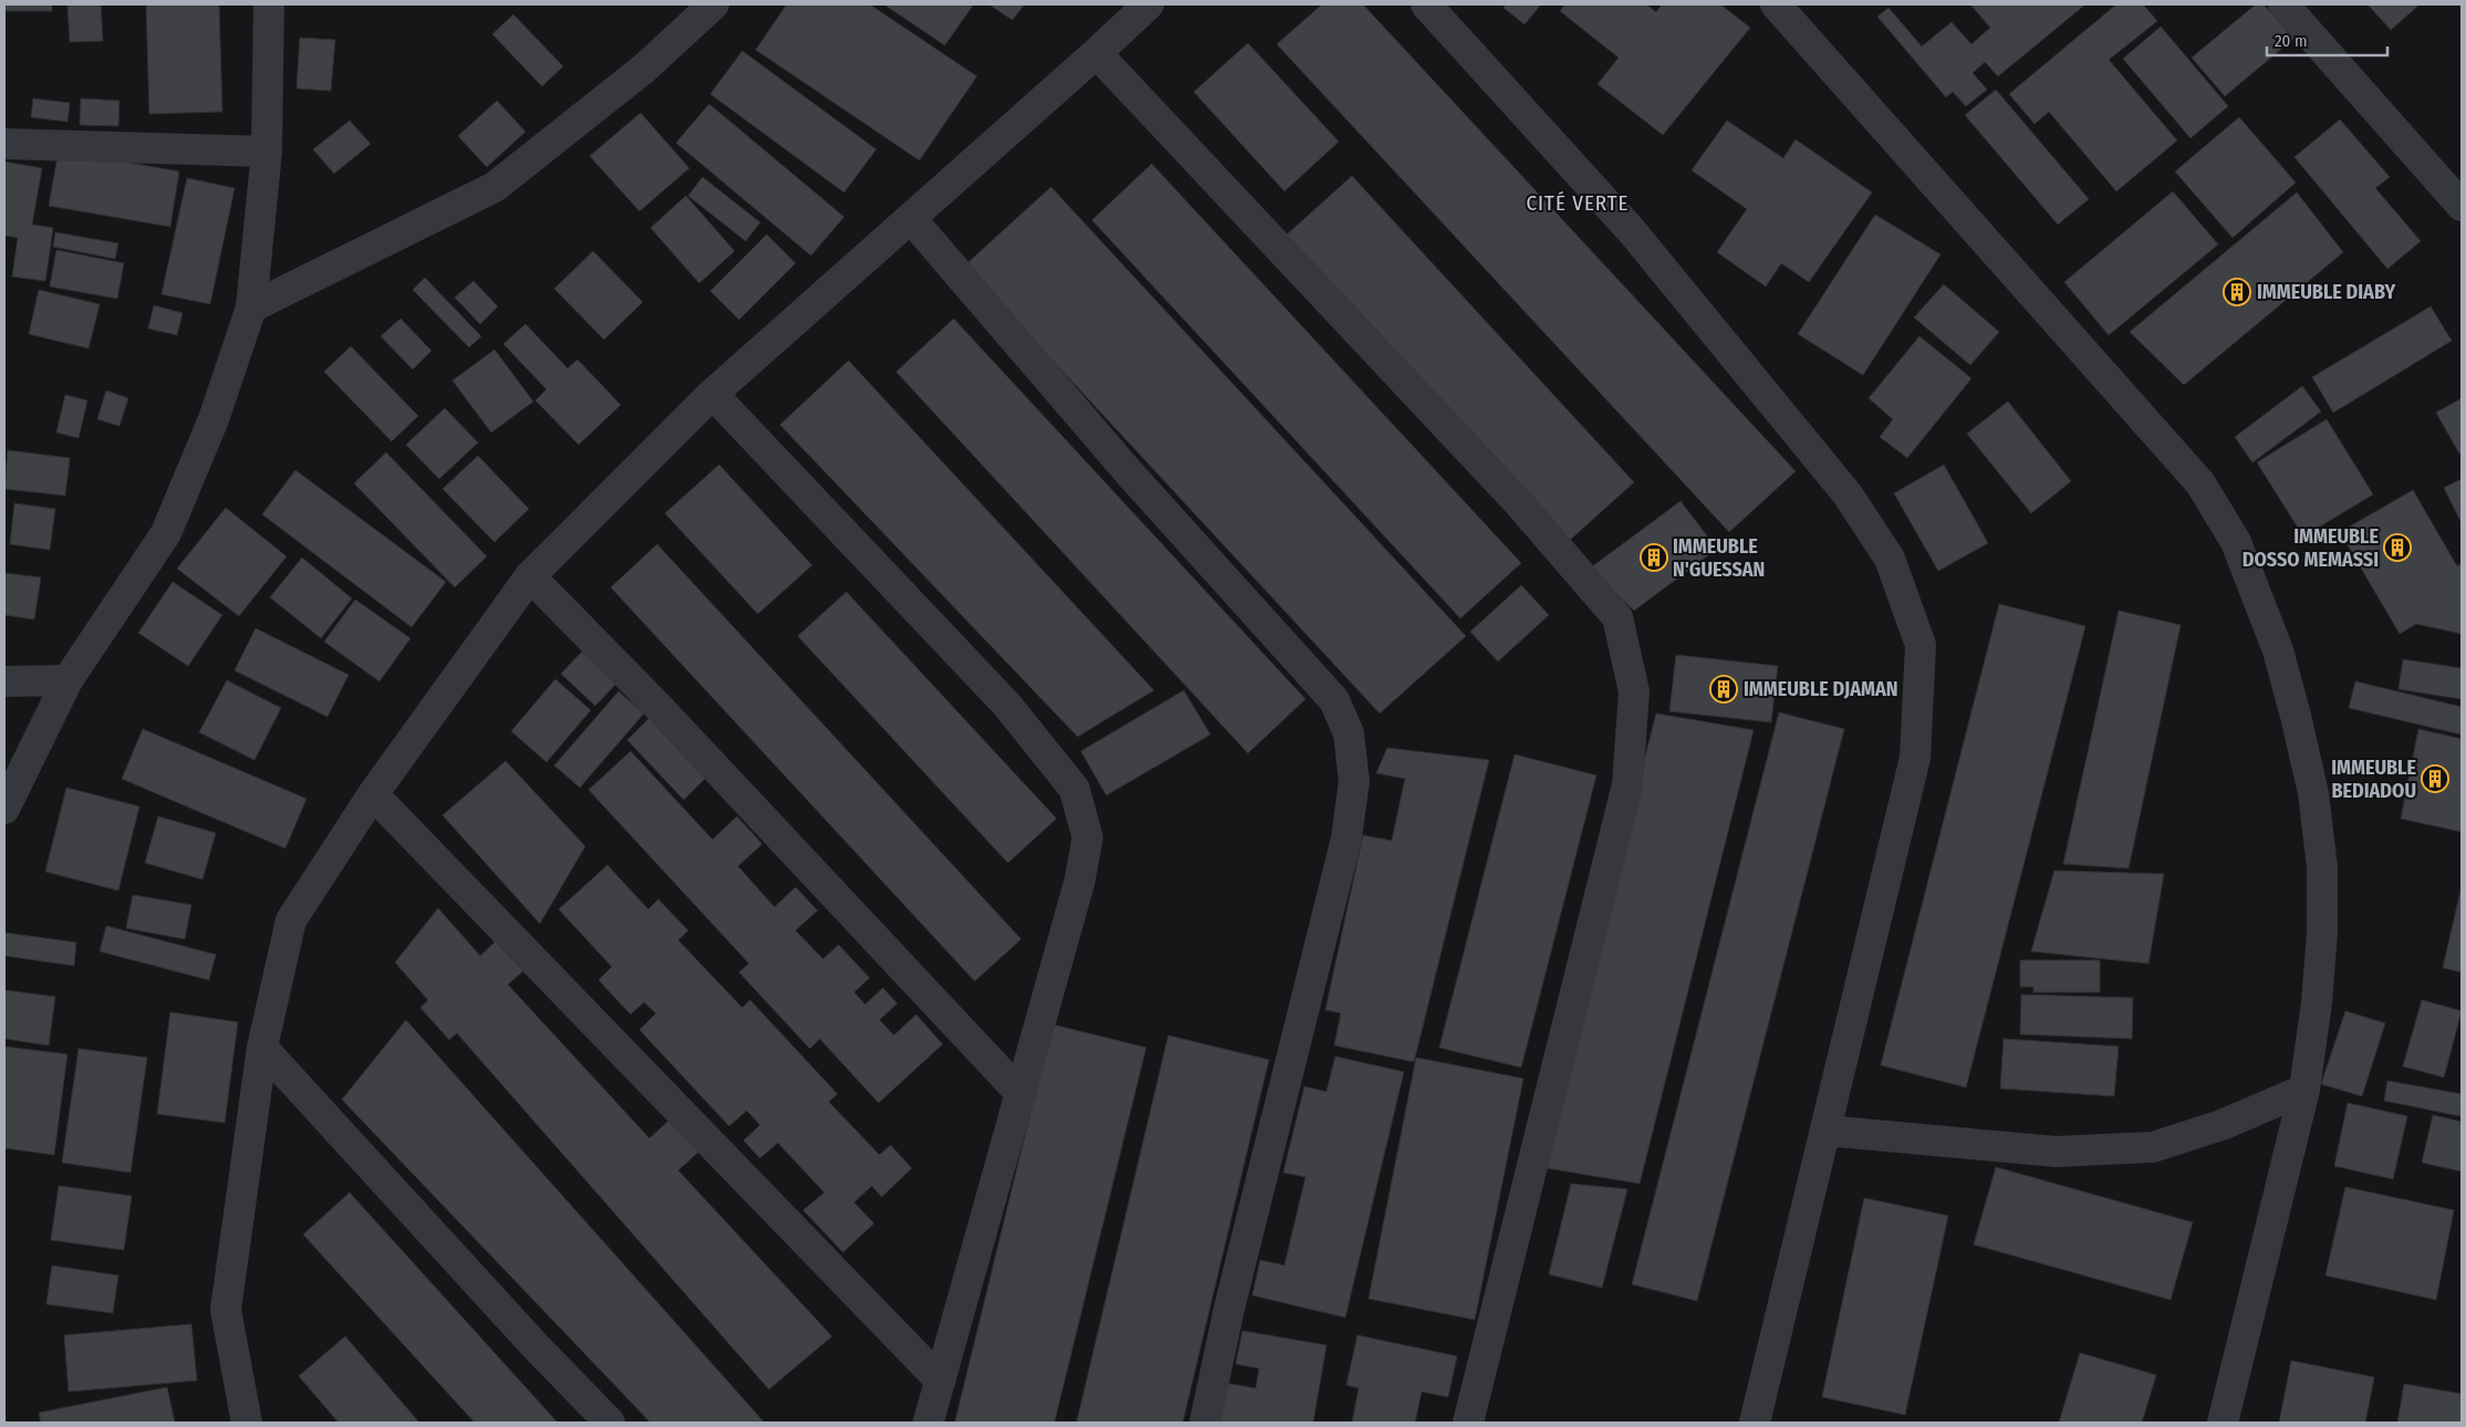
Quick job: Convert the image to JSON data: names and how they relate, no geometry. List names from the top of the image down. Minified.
{"districts":["CITÉ VERTE"],"places":{"building":["IMMEUBLE DIABY","IMMEUBLE DOSSO MEMASSI","IMMEUBLE N'GUESSAN","IMMEUBLE DJAMAN","IMMEUBLE BEDIADOU"]},"scale_bar":"20 m"}
